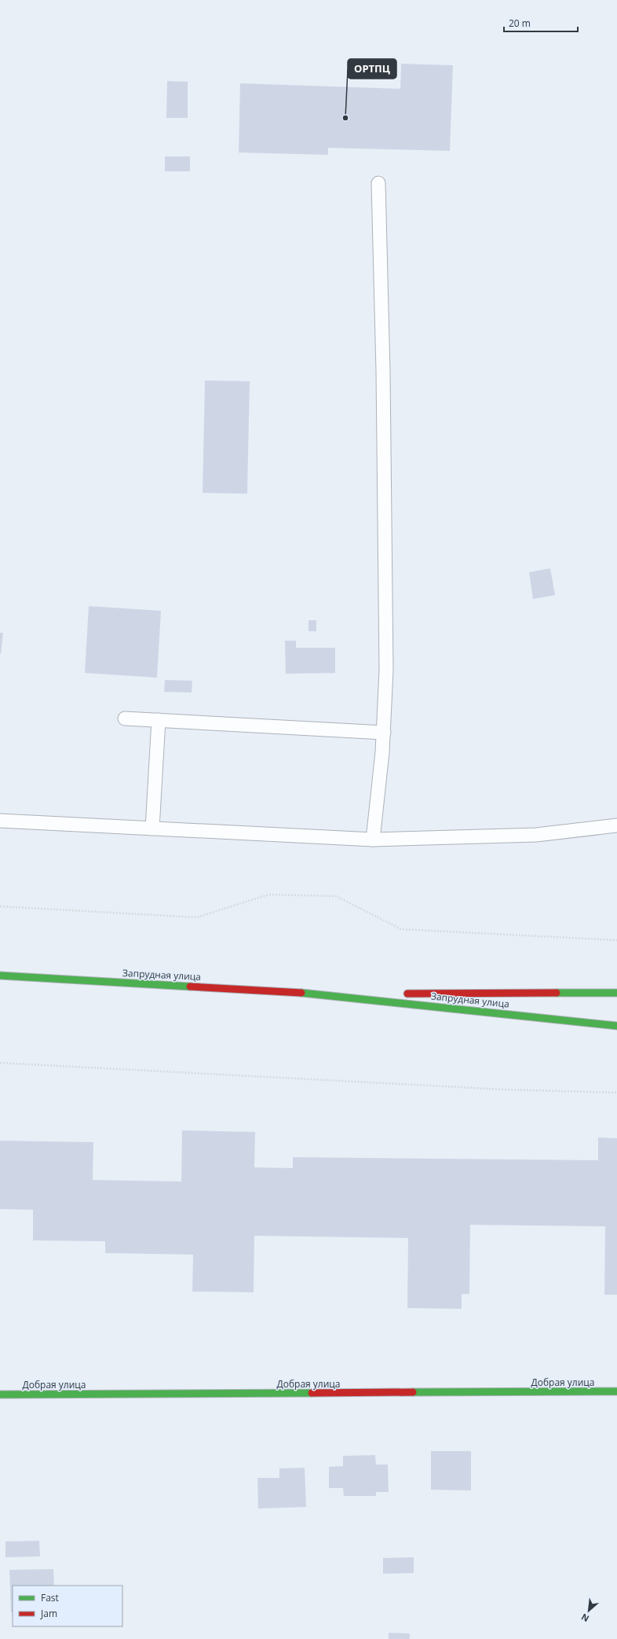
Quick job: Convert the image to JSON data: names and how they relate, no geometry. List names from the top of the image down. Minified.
{"streets":{"main road":["Запрудная улица","Добрая улица"]},"places":["ОРТПЦ"],"legend":["Fast","Jam"],"scale_bar":"20 m","north":"bottom left"}
